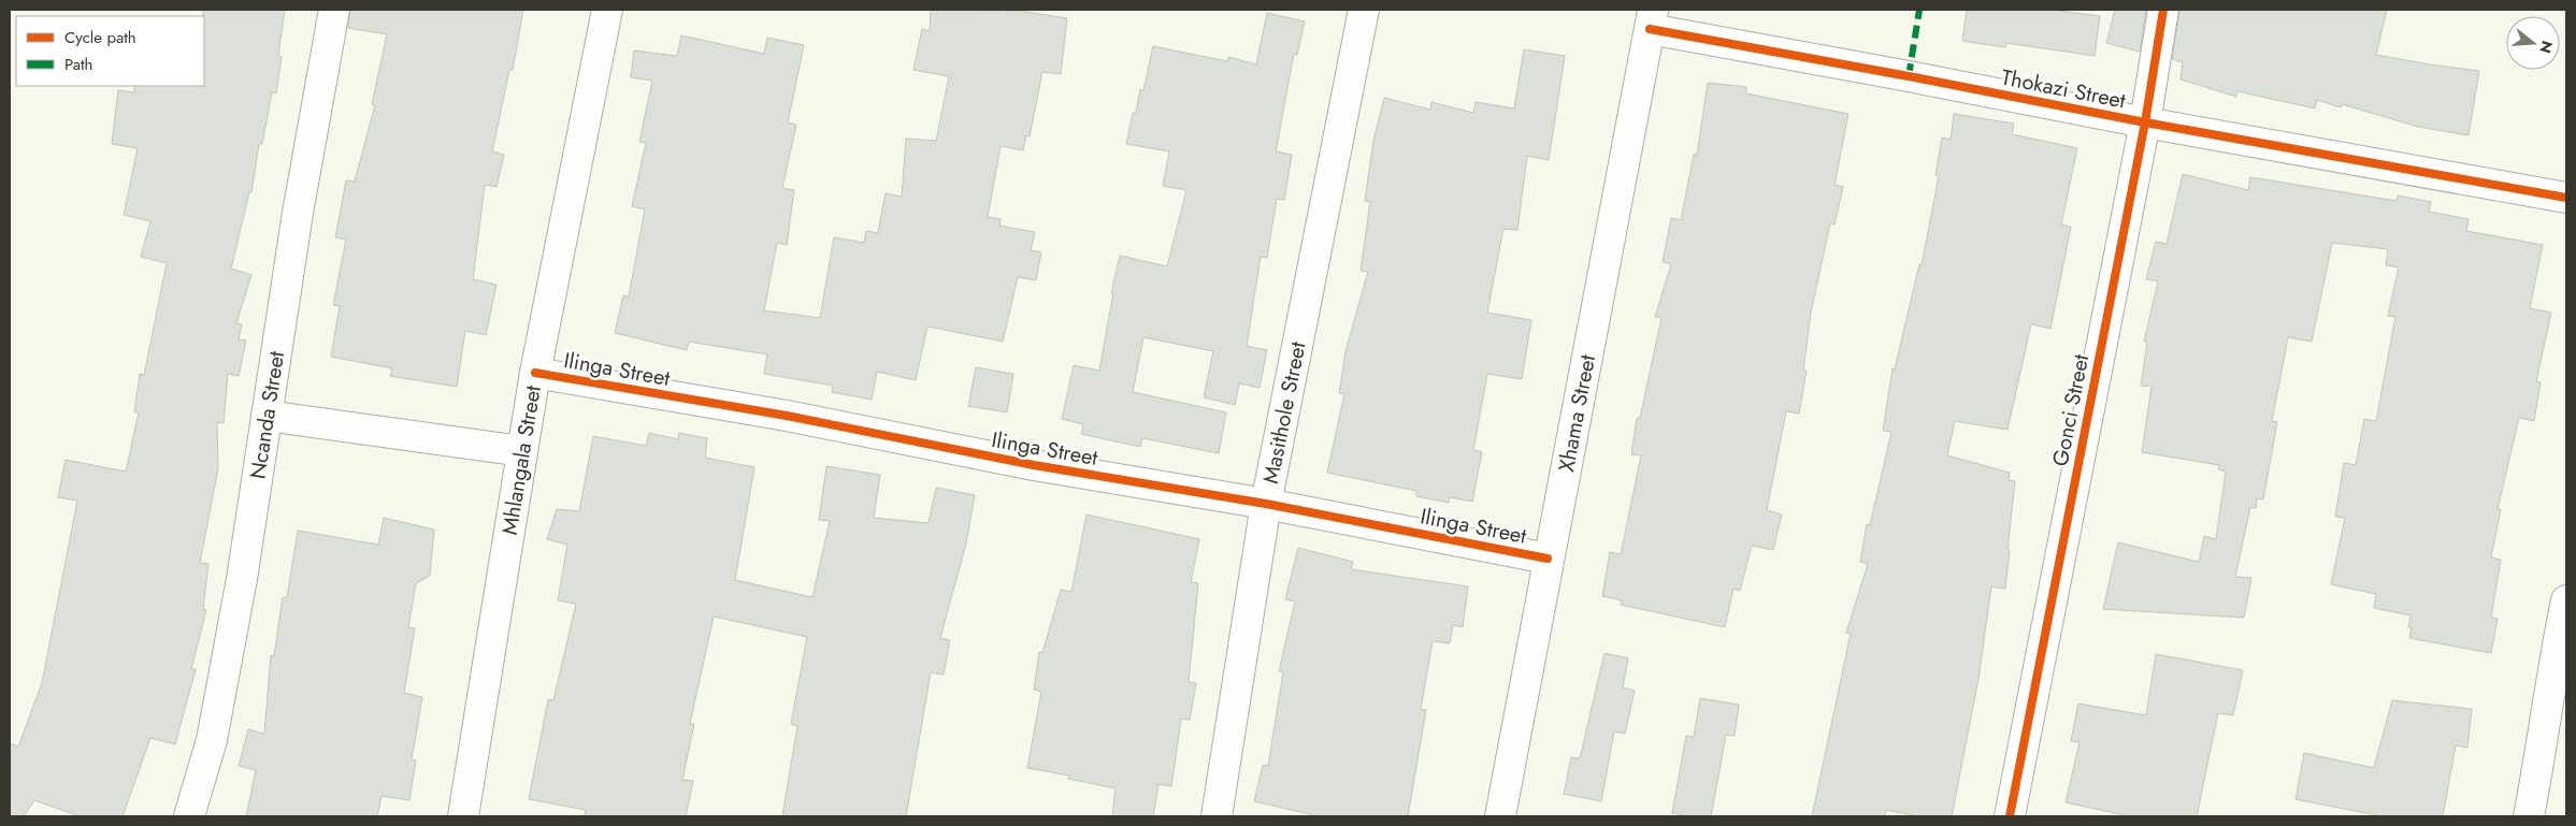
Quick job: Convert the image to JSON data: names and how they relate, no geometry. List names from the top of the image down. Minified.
{"streets":{"street":["Thokazi Street","Ilinga Street","Gonci Street","Masithole Street","Xhama Street","Ncanda Street","Mhlangala Street"]},"crossings":[["Thokazi Street","Gonci Street"],["Thokazi Street","Xhama Street"],["Ilinga Street","Masithole Street"],["Ilinga Street","Xhama Street"],["Ilinga Street","Mhlangala Street"]],"legend":["Cycle path","Path"],"north":"right"}
